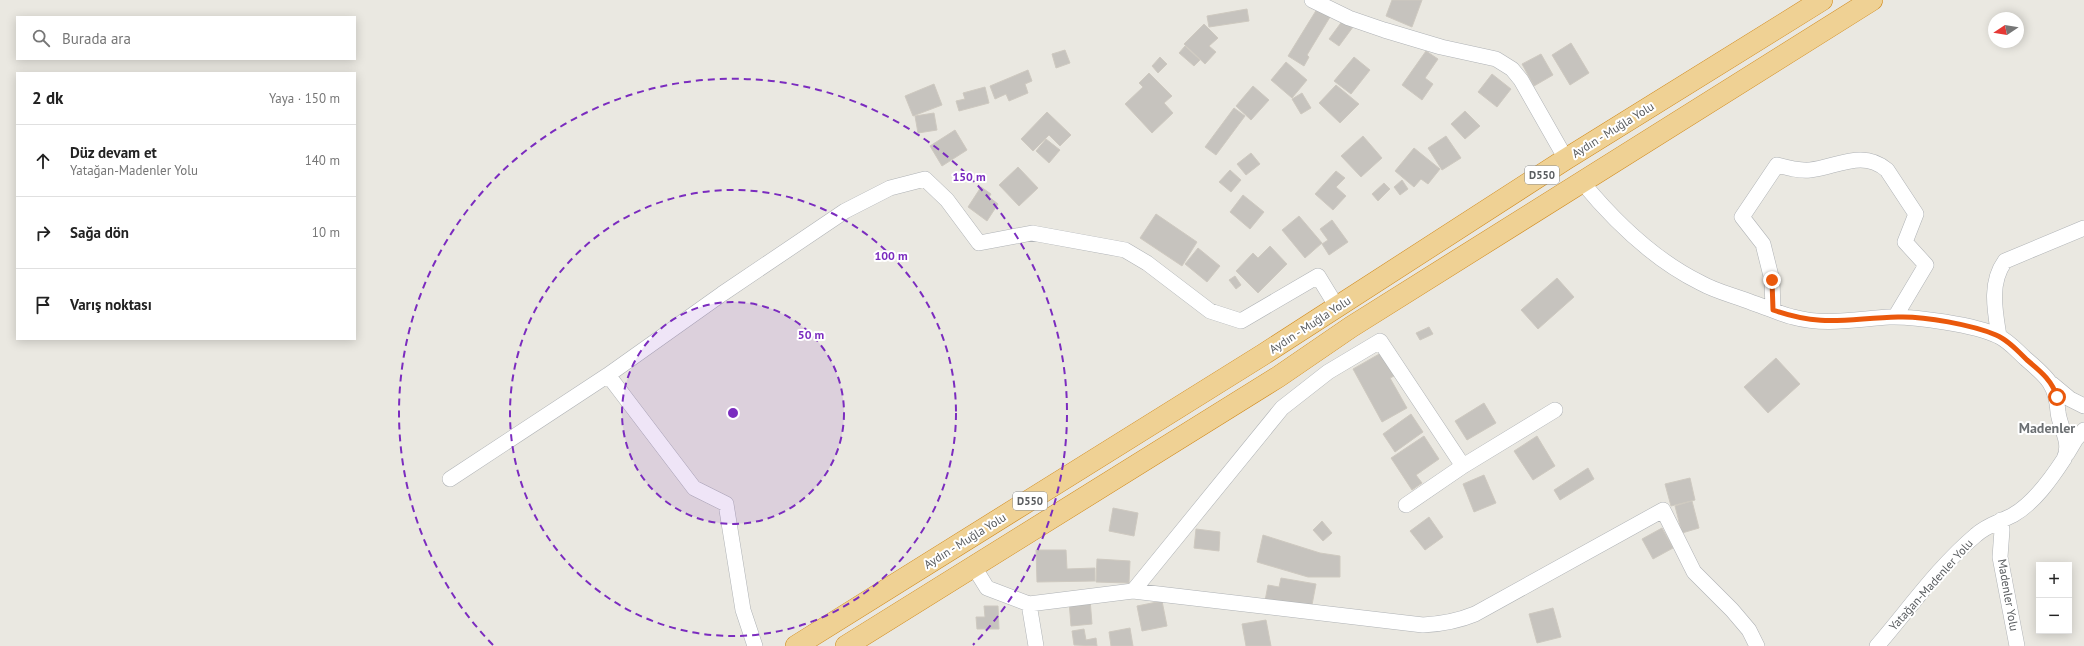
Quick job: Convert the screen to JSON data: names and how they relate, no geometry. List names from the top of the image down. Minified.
{"streets":{"highway":["Aydın - Muğla Yolu","D550"],"street":["Yatağan-Madenler Yolu","Madenler Yolu"]},"crossings":[["Aydın - Muğla Yolu","Yatağan-Madenler Yolu"],["Yatağan-Madenler Yolu","Madenler Yolu"]],"districts":["Madenler"],"north":"left","page":{"search":"Burada ara","heading":["2 dk","Yaya · 150 m"],"list":[["Düz devam et","Yatağan-Madenler Yolu","140 m"],["Sağa dön","10 m"],"Varış noktası"],"map_buttons":["+","−"]},"rings":["150 m","100 m","50 m"]}
